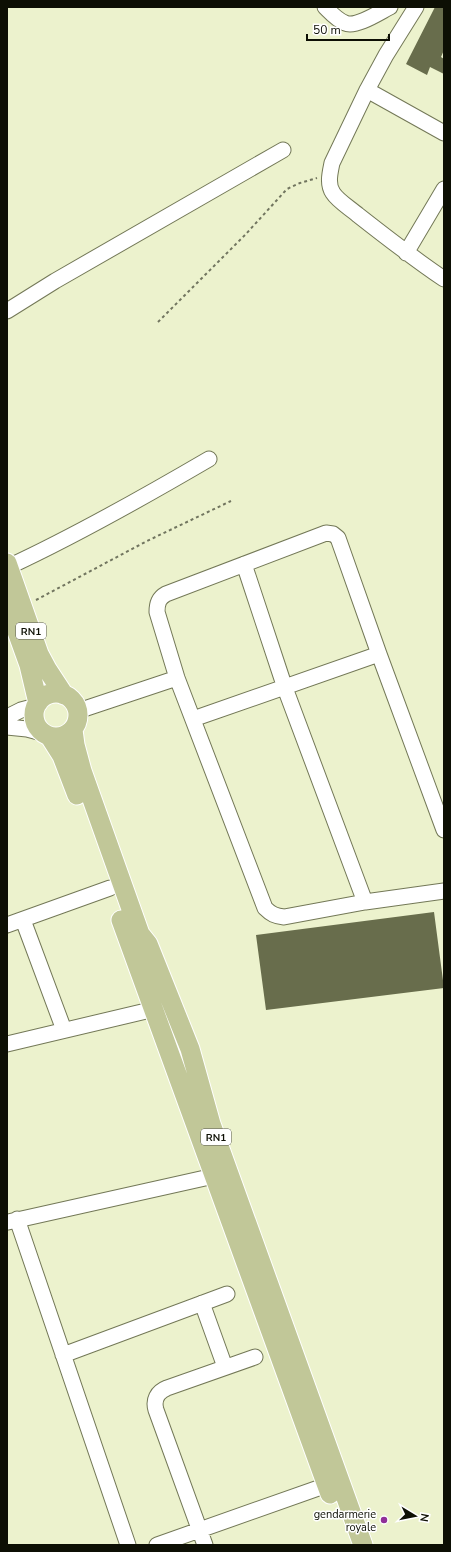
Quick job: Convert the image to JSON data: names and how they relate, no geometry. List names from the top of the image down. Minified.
{"streets":{"main road":["RN1"]},"places":["gendarmerie royale"],"scale_bar":"50 m","north":"right"}
